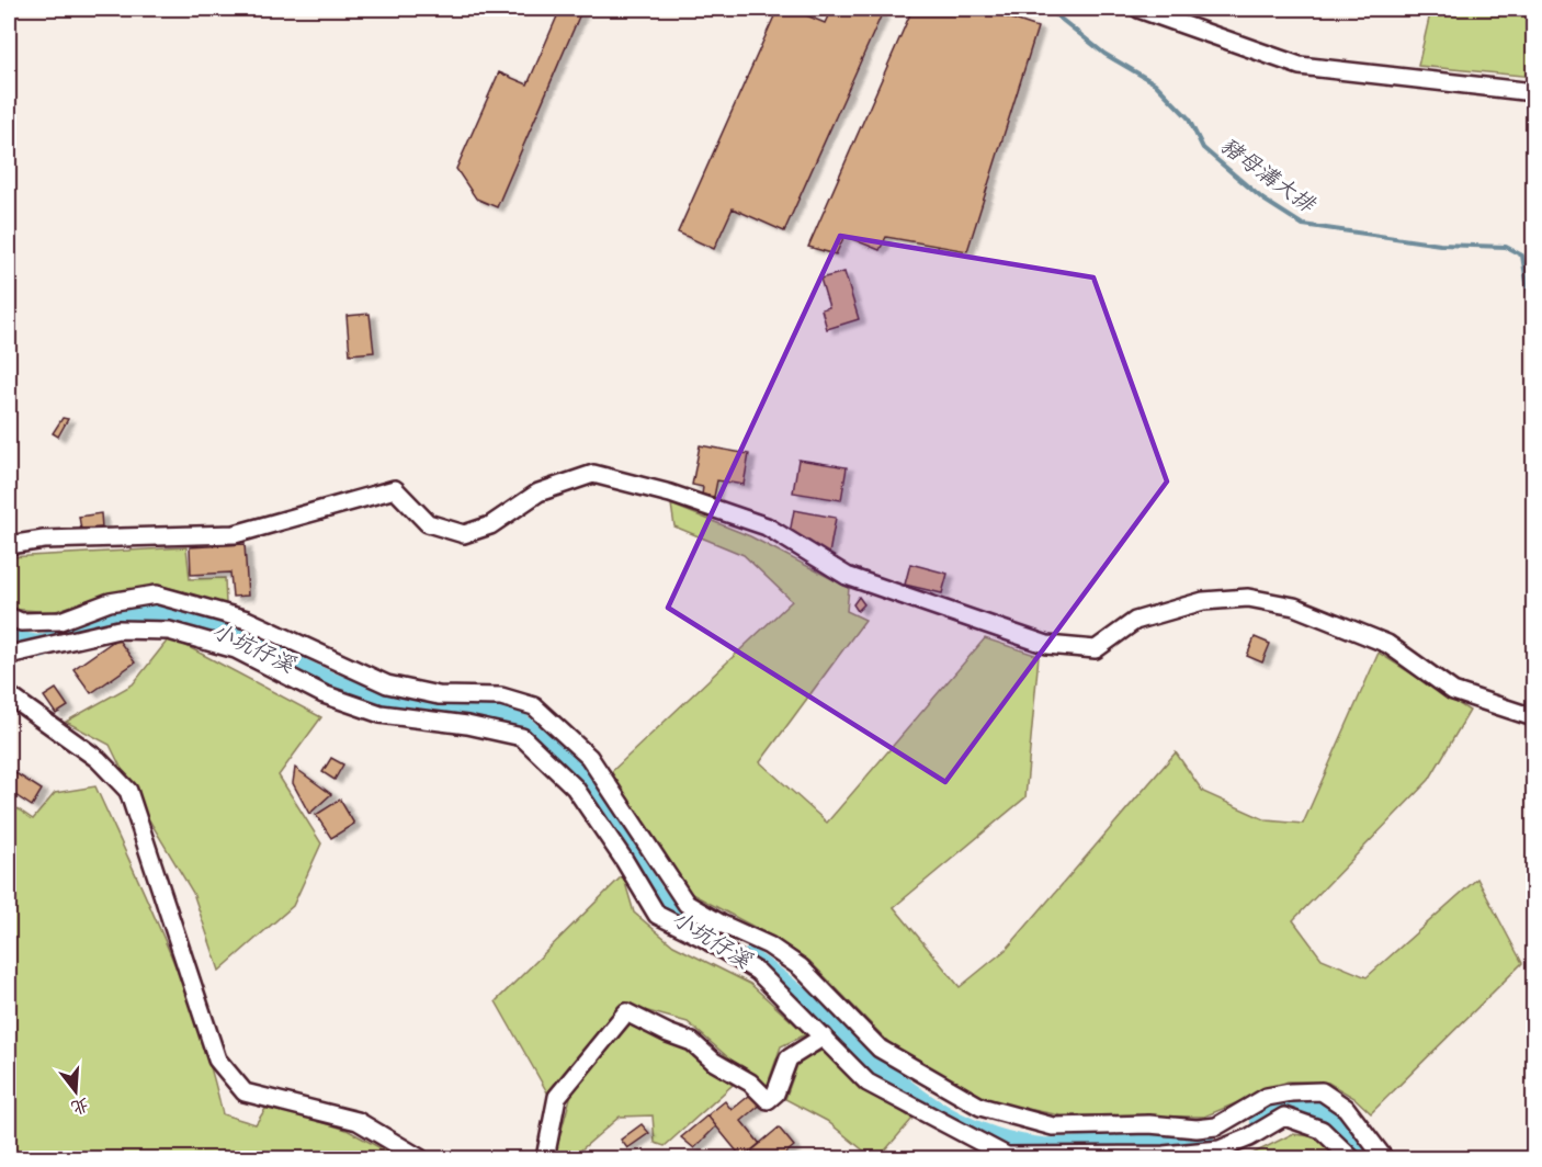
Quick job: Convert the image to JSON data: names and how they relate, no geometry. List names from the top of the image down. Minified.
{"water":["豬母溝大排","小坑仔溪"],"north":"bottom"}
